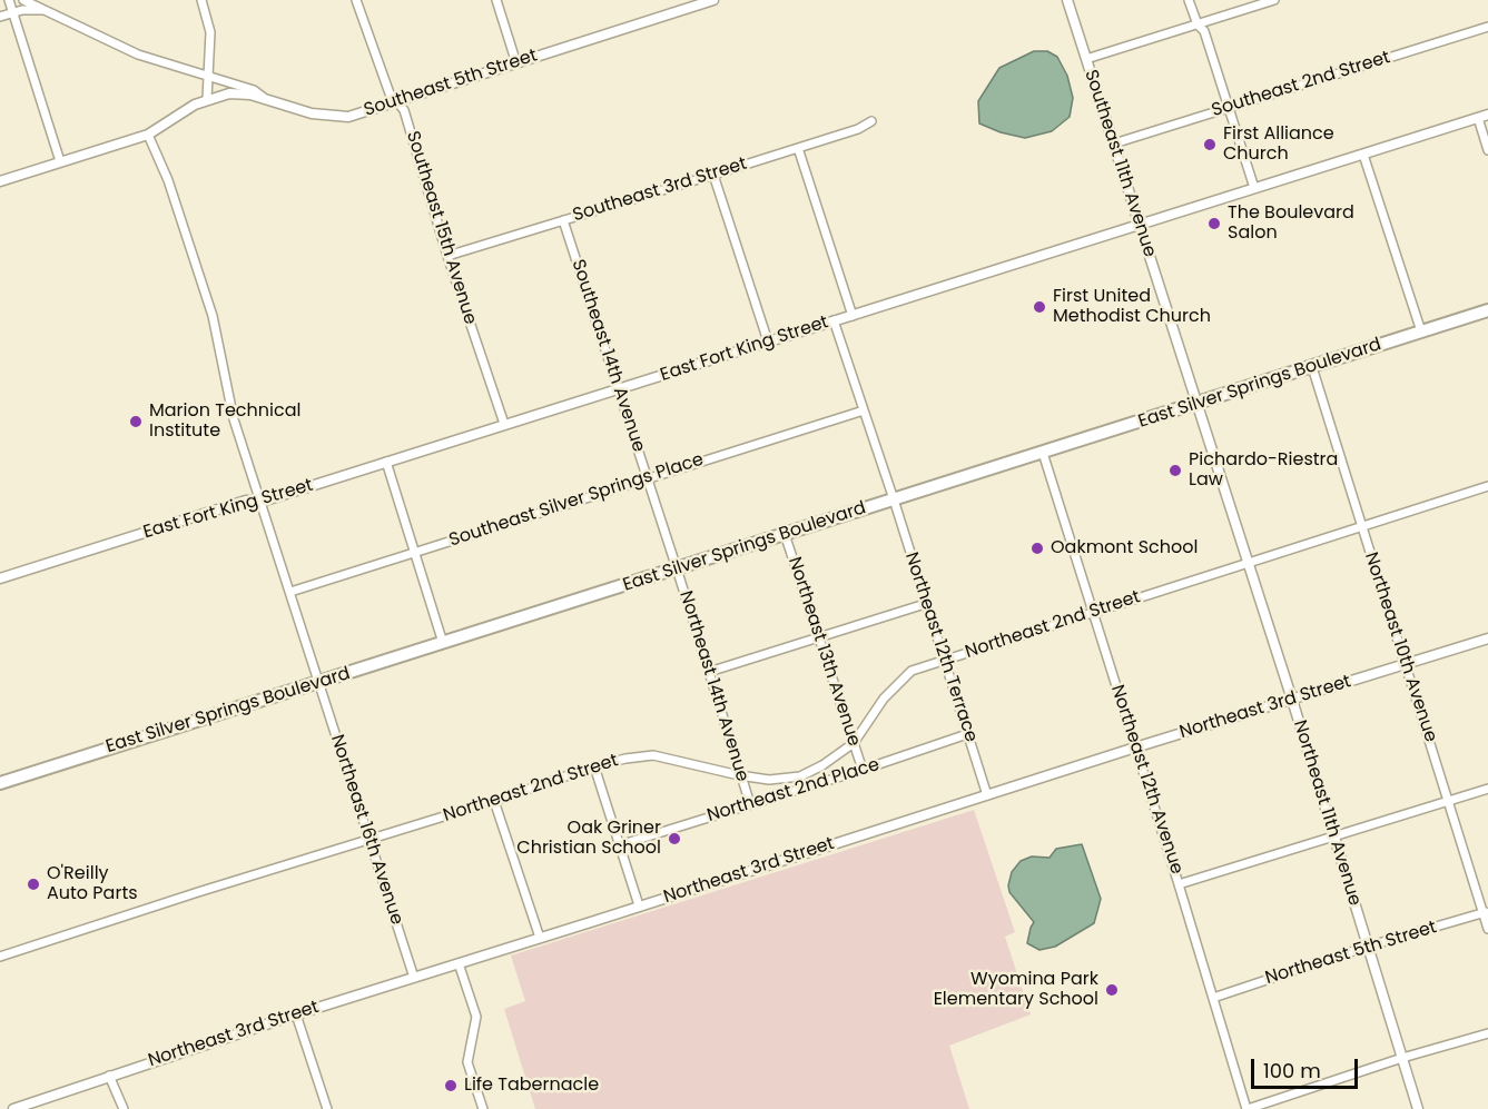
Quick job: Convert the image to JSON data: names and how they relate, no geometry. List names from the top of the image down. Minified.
{"streets":{"main road":["East Silver Springs Boulevard"],"street":["Southeast 5th Street","Southeast 2nd Street","Southeast 11th Avenue","Southeast 3rd Street","Southeast 15th Avenue","East Fort King Street","Southeast 14th Avenue","Southeast Silver Springs Place","Northeast 2nd Street","Northeast 12th Terrace","Northeast 10th Avenue","Northeast 13th Avenue","Northeast 14th Avenue","Northeast 3rd Street","Northeast 12th Avenue","Northeast 2nd Place","Northeast 11th Avenue","Northeast 16th Avenue","Northeast 5th Street"]},"crossings":[["Southeast 5th Street","Southeast 15th Avenue"],["Southeast 5th Street","Northeast 16th Avenue"],["Southeast 2nd Street","Southeast 11th Avenue"],["Southeast 11th Avenue","East Fort King Street"],["Southeast 11th Avenue","East Silver Springs Boulevard"],["Southeast 11th Avenue","Northeast 11th Avenue"],["Southeast 3rd Street","Southeast 15th Avenue"],["Southeast 3rd Street","Southeast 14th Avenue"],["Southeast 15th Avenue","East Fort King Street"],["East Fort King Street","Southeast 14th Avenue"],["East Fort King Street","Northeast 12th Terrace"],["East Fort King Street","Northeast 16th Avenue"],["Southeast 14th Avenue","East Silver Springs Boulevard"],["Southeast 14th Avenue","Southeast Silver Springs Place"],["Southeast 14th Avenue","Northeast 14th Avenue"],["East Silver Springs Boulevard","Northeast 12th Terrace"],["East Silver Springs Boulevard","Northeast 10th Avenue"],["East Silver Springs Boulevard","Northeast 13th Avenue"],["East Silver Springs Boulevard","Northeast 14th Avenue"],["East Silver Springs Boulevard","Northeast 12th Avenue"],["East Silver Springs Boulevard","Northeast 11th Avenue"],["East Silver Springs Boulevard","Northeast 16th Avenue"],["Southeast Silver Springs Place","Northeast 12th Terrace"],["Southeast Silver Springs Place","Northeast 16th Avenue"],["Northeast 2nd Street","Northeast 12th Terrace"],["Northeast 2nd Street","Northeast 10th Avenue"],["Northeast 2nd Street","Northeast 13th Avenue"],["Northeast 2nd Street","Northeast 14th Avenue"],["Northeast 2nd Street","Northeast 12th Avenue"],["Northeast 2nd Street","Northeast 11th Avenue"],["Northeast 2nd Street","Northeast 16th Avenue"],["Northeast 12th Terrace","Northeast 3rd Street"],["Northeast 12th Terrace","Northeast 2nd Place"],["Northeast 10th Avenue","Northeast 3rd Street"],["Northeast 10th Avenue","Northeast 5th Street"],["Northeast 13th Avenue","Northeast 2nd Place"],["Northeast 14th Avenue","Northeast 2nd Place"],["Northeast 3rd Street","Northeast 12th Avenue"],["Northeast 3rd Street","Northeast 11th Avenue"],["Northeast 3rd Street","Northeast 16th Avenue"],["Northeast 12th Avenue","Northeast 5th Street"],["Northeast 11th Avenue","Northeast 5th Street"]],"places":["First Alliance Church","The Boulevard Salon","First United Methodist Church","Marion Technical Institute","Pichardo-Riestra Law","Oakmont School","Oak Griner Christian School","O'Reilly Auto Parts","Wyomina Park Elementary School","Life Tabernacle"],"scale_bar":"100 m"}
